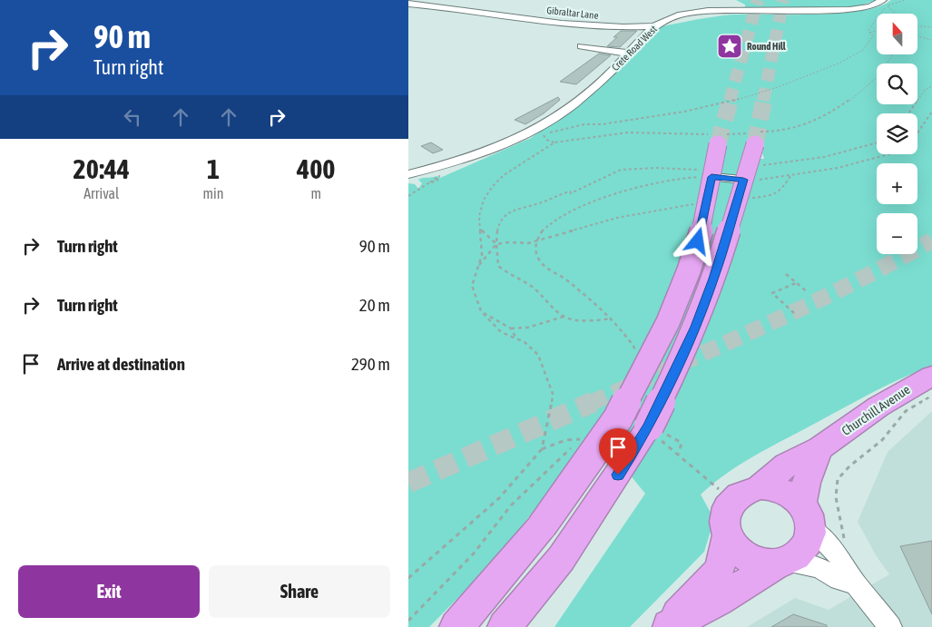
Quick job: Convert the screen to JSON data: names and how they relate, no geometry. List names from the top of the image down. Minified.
{"streets":{"highway":["Churchill Avenue"],"street":["Gibraltar Lane","Crete Road West"]},"crossings":[["Gibraltar Lane","Crete Road West"]],"places":{"place":["Round Hill"]},"north":"top","page":{"turn":["90 m","Turn right"],"map_buttons":["+","−"],"eta":["20:44","Arrival","1","min","400","m"],"list":[{"name":"Turn right","value":"90 m"},{"name":"Turn right","value":"20 m"},{"name":"Arrive at destination","value":"290 m"}],"buttons":["Exit","Share"]}}
